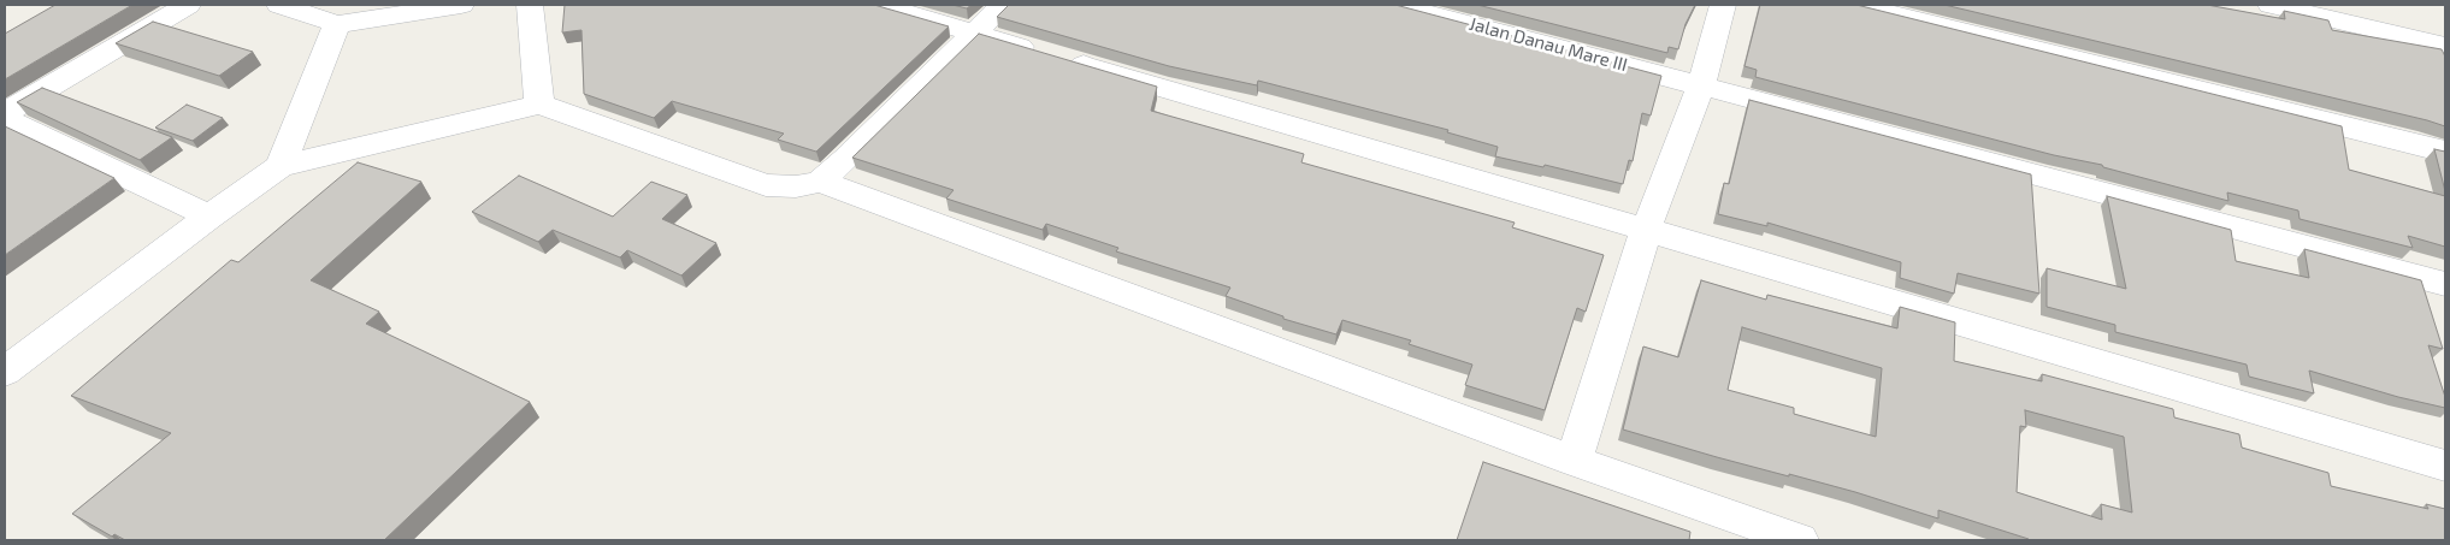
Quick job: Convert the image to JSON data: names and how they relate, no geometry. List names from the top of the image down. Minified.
{"streets":{"street":["Jalan Danau Mare III"]}}
